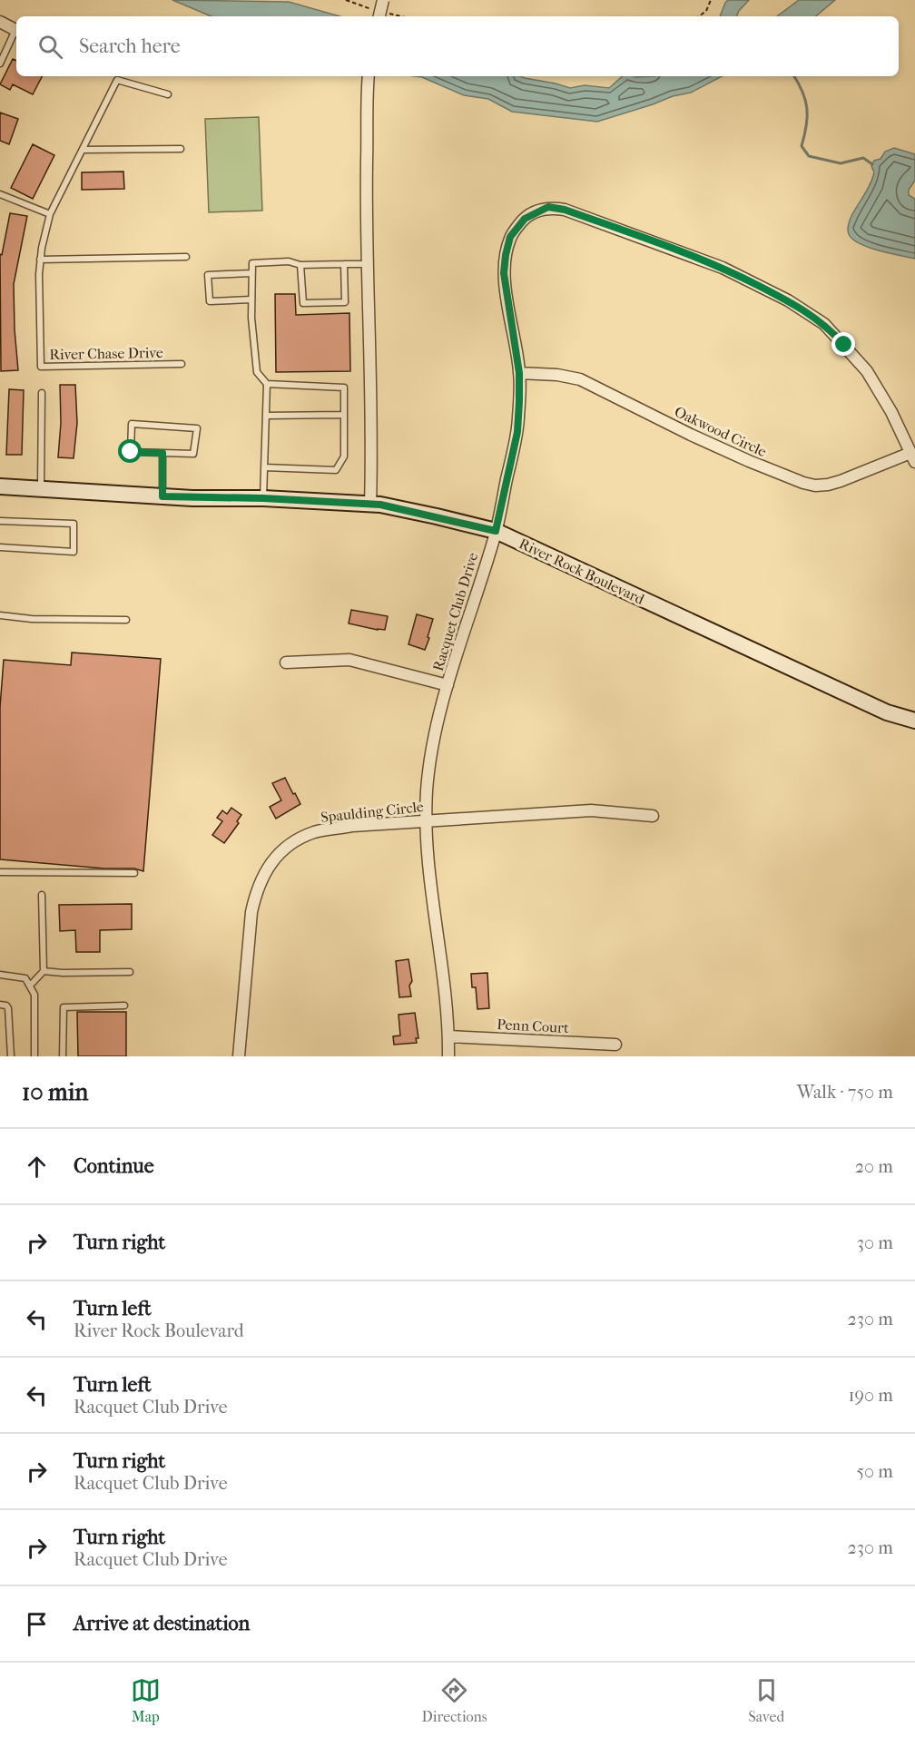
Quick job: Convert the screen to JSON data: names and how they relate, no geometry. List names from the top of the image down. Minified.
{"streets":{"street":["Oakwood Circle","River Rock Boulevard","Racquet Club Drive","Spaulding Circle","Penn Court"],"lane":["River Chase Drive"]},"crossings":[["Oakwood Circle","Racquet Club Drive"],["River Rock Boulevard","Racquet Club Drive"],["Racquet Club Drive","Spaulding Circle"],["Racquet Club Drive","Penn Court"]],"page":{"search":"Search here","heading":["10 min","Walk · 750 m"],"list":[["Continue","20 m"],["Turn right","30 m"],["Turn left","River Rock Boulevard","230 m"],["Turn left","Racquet Club Drive","190 m"],["Turn right","Racquet Club Drive","50 m"],["Turn right","Racquet Club Drive","230 m"],"Arrive at destination"],"nav":["Map","Directions","Saved"]}}
